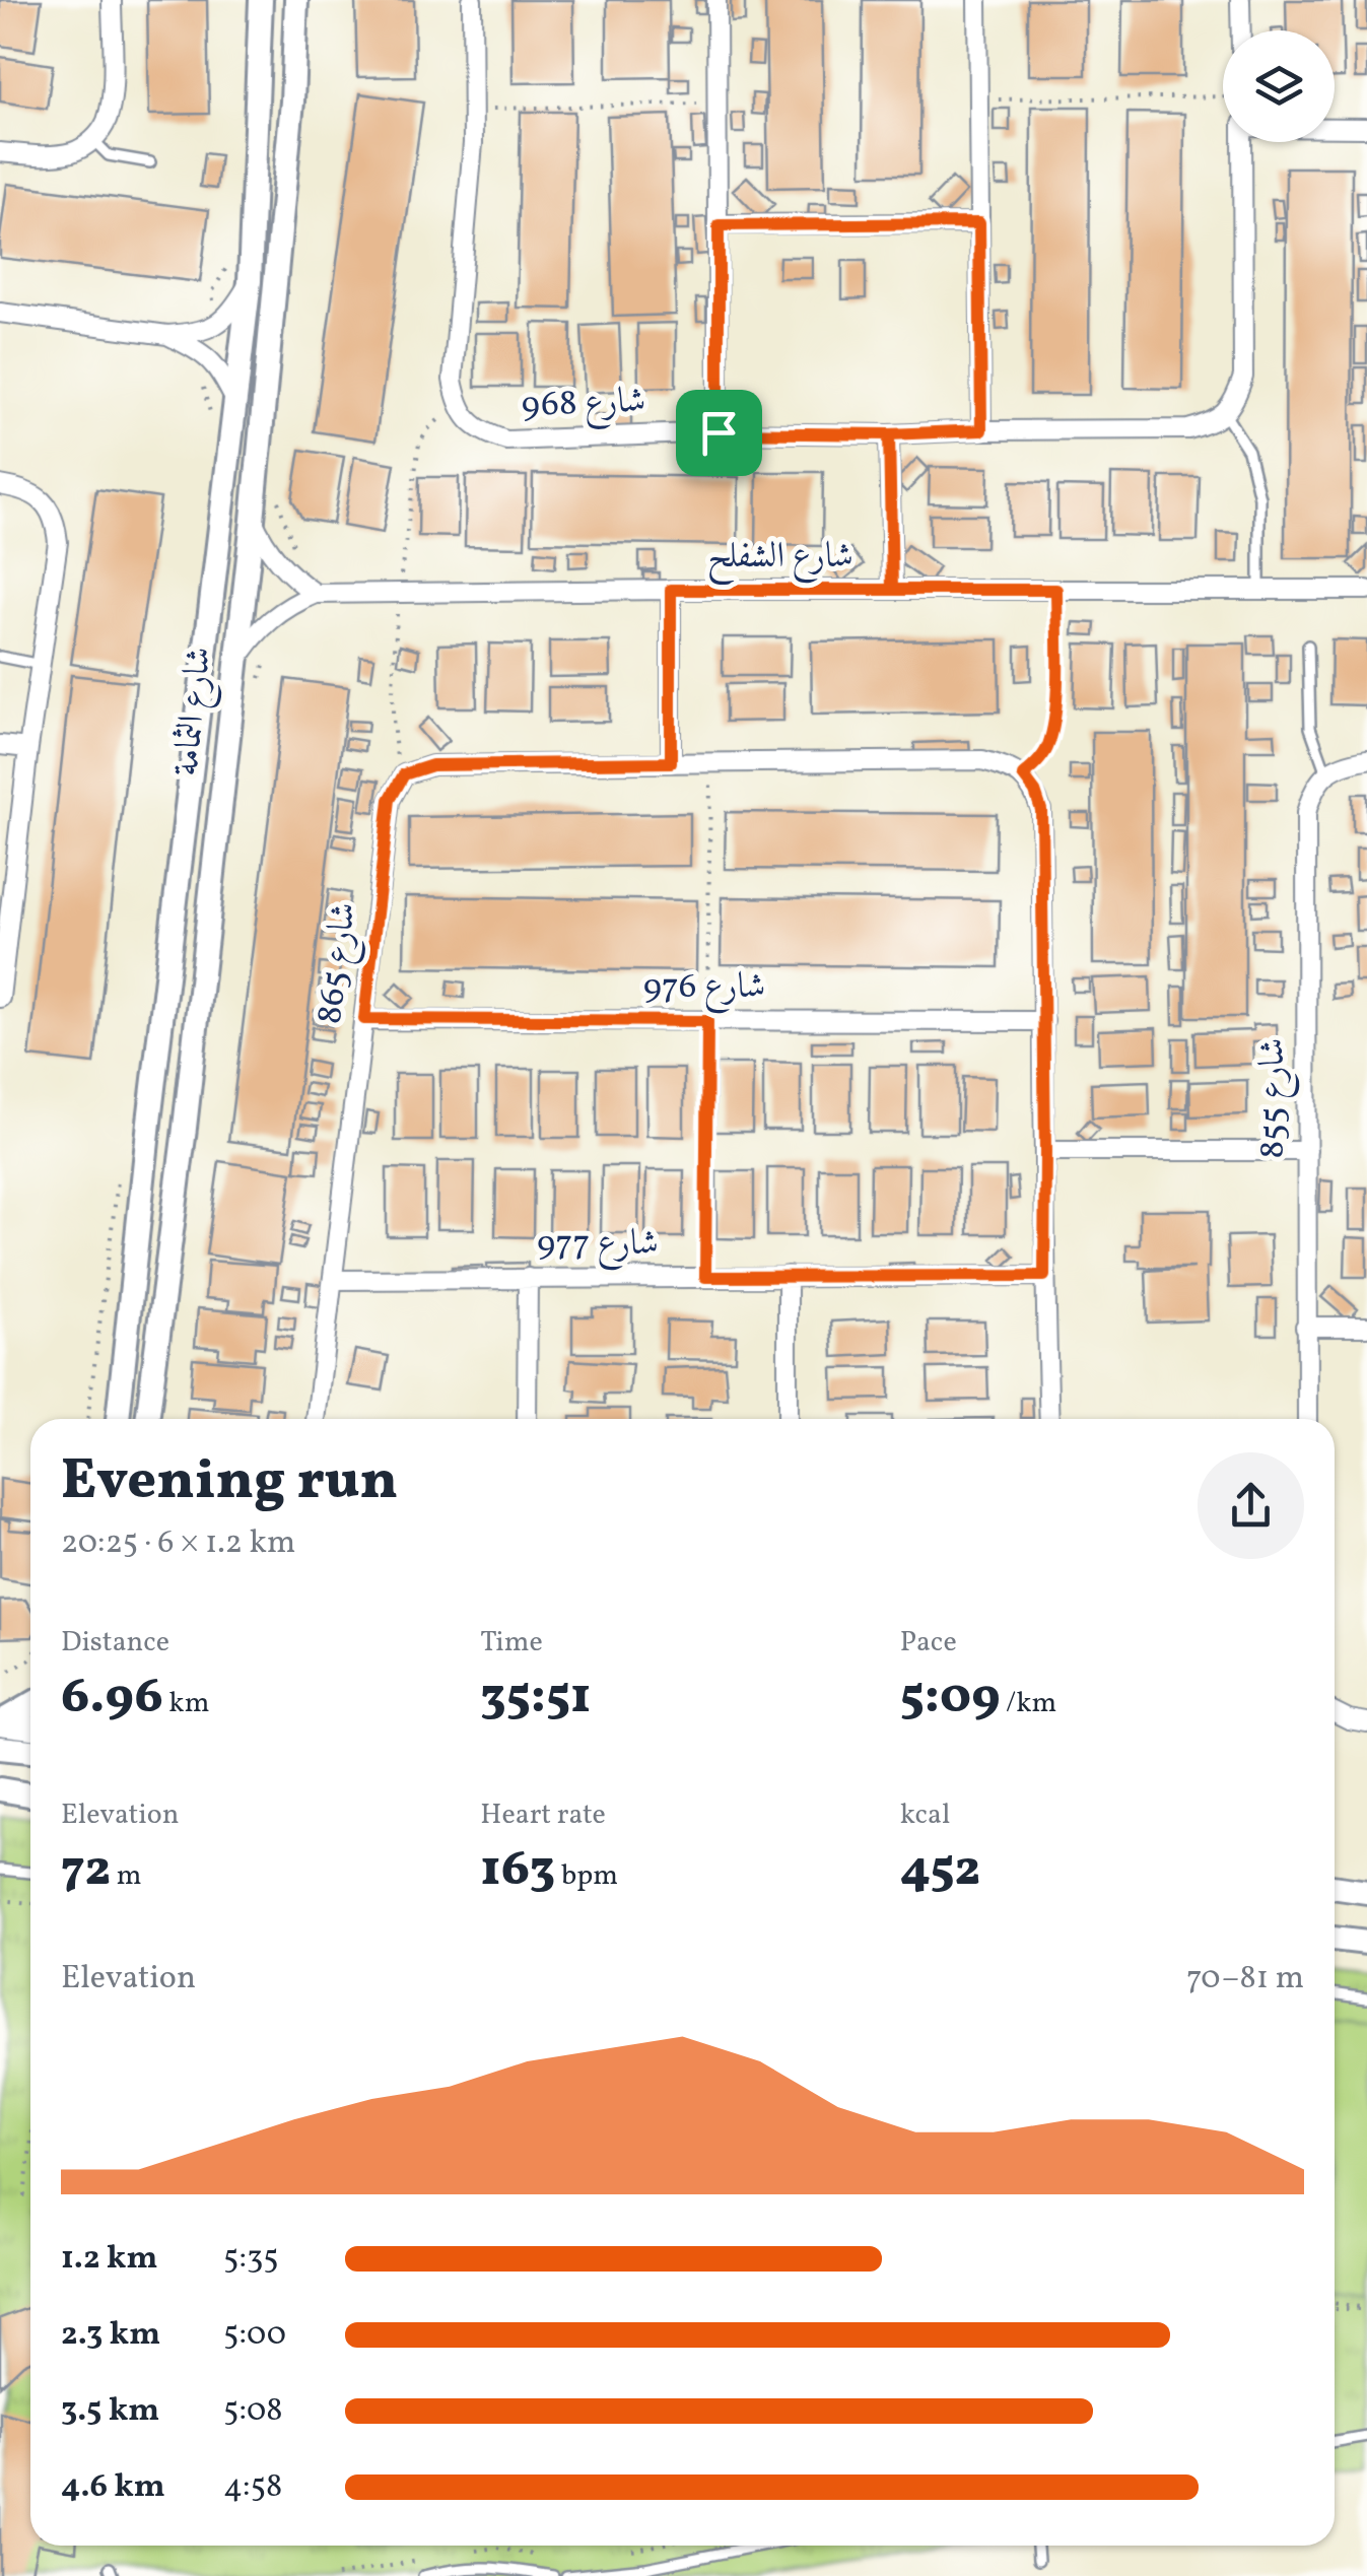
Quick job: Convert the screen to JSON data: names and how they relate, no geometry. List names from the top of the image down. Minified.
{"streets":{"street":["شارع 968","شارع الشفلح","شارع الثمامة","شارع 865","شارع 976","شارع 855","شارع 977"]},"crossings":[["شارع الشفلح","شارع الثمامة"],["شارع 865","شارع 976"],["شارع 865","شارع 977"]],"page":{"heading":["Evening run","20:25 · 6 × 1.2 km"],"stats":[["Distance","6.96 km"],["Time","35:51"],["Pace","5:09 /km"],["Elevation","72 m"],["Heart rate","163 bpm"],["kcal","452"]],"chart":["Elevation","70–81 m"],"list":[{"name":"1.2 km","note":"5:35"},{"name":"2.3 km","note":"5:00"},{"name":"3.5 km","note":"5:08"},{"name":"4.6 km","note":"4:58"}]}}
